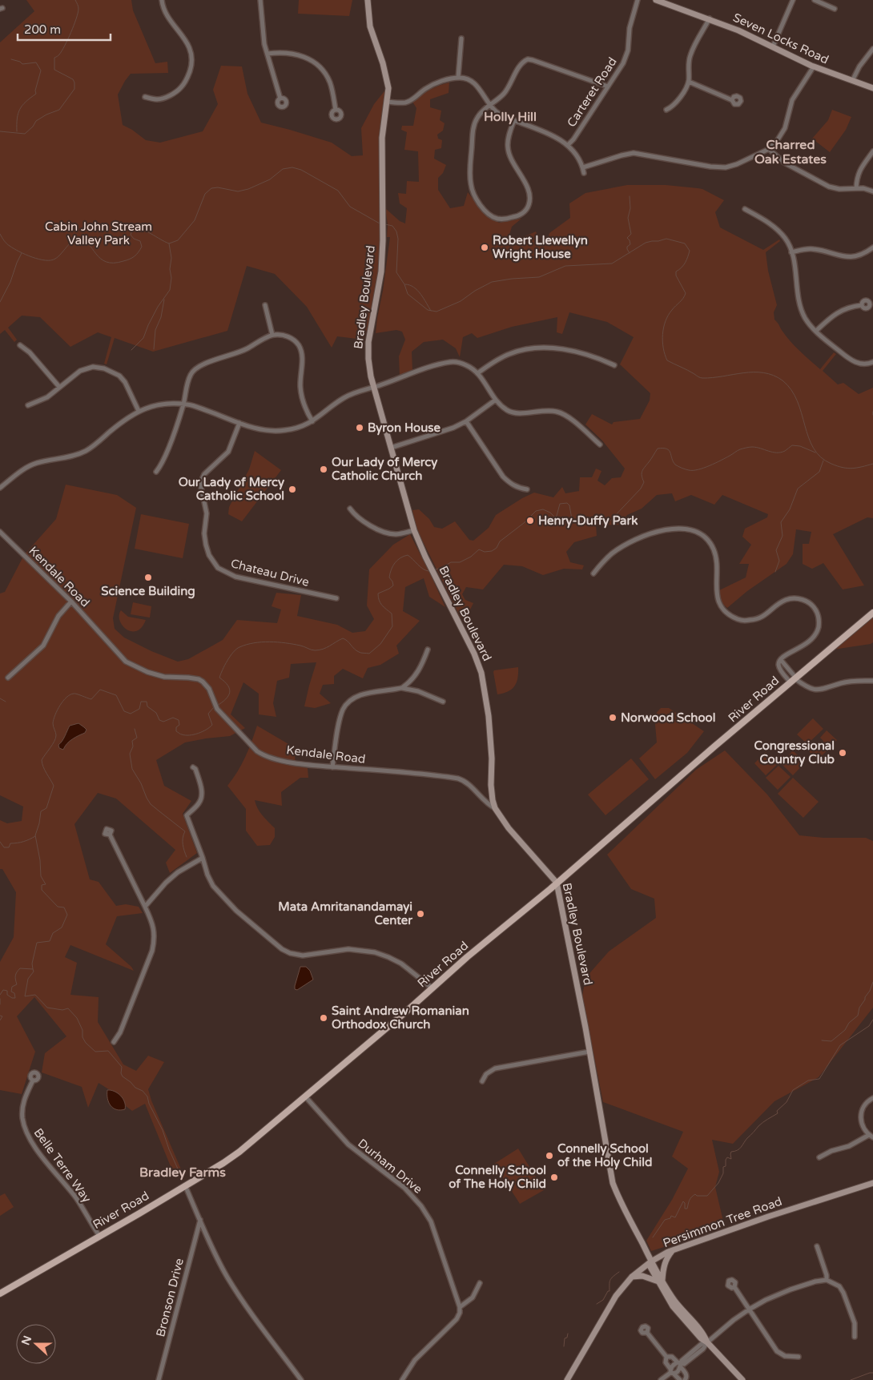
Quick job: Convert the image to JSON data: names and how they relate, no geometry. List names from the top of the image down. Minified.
{"streets":{"main road":["Seven Locks Road","Bradley Boulevard","River Road","Persimmon Tree Road"],"street":["Carteret Road","Chateau Drive","Kendale Road","Belle Terre Way","Durham Drive","Bronson Drive"]},"crossings":[["Bradley Boulevard","Kendale Road"],["Bradley Boulevard","River Road"],["Bradley Boulevard","Persimmon Tree Road"],["River Road","Belle Terre Way"],["River Road","Durham Drive"]],"districts":["Holly Hill","Charred Oak Estates","Bradley Farms"],"parks":["Cabin John Stream Valley Park"],"places":["Robert Llewellyn Wright House","Byron House","Our Lady of Mercy Catholic Church","Our Lady of Mercy Catholic School","Henry-Duffy Park","Science Building","Norwood School","Congressional Country Club","Mata Amritanandamayi Center","Saint Andrew Romanian Orthodox Church","Connelly School of the Holy Child","Connelly School of The Holy Child"],"scale_bar":"200 m","north":"left"}
